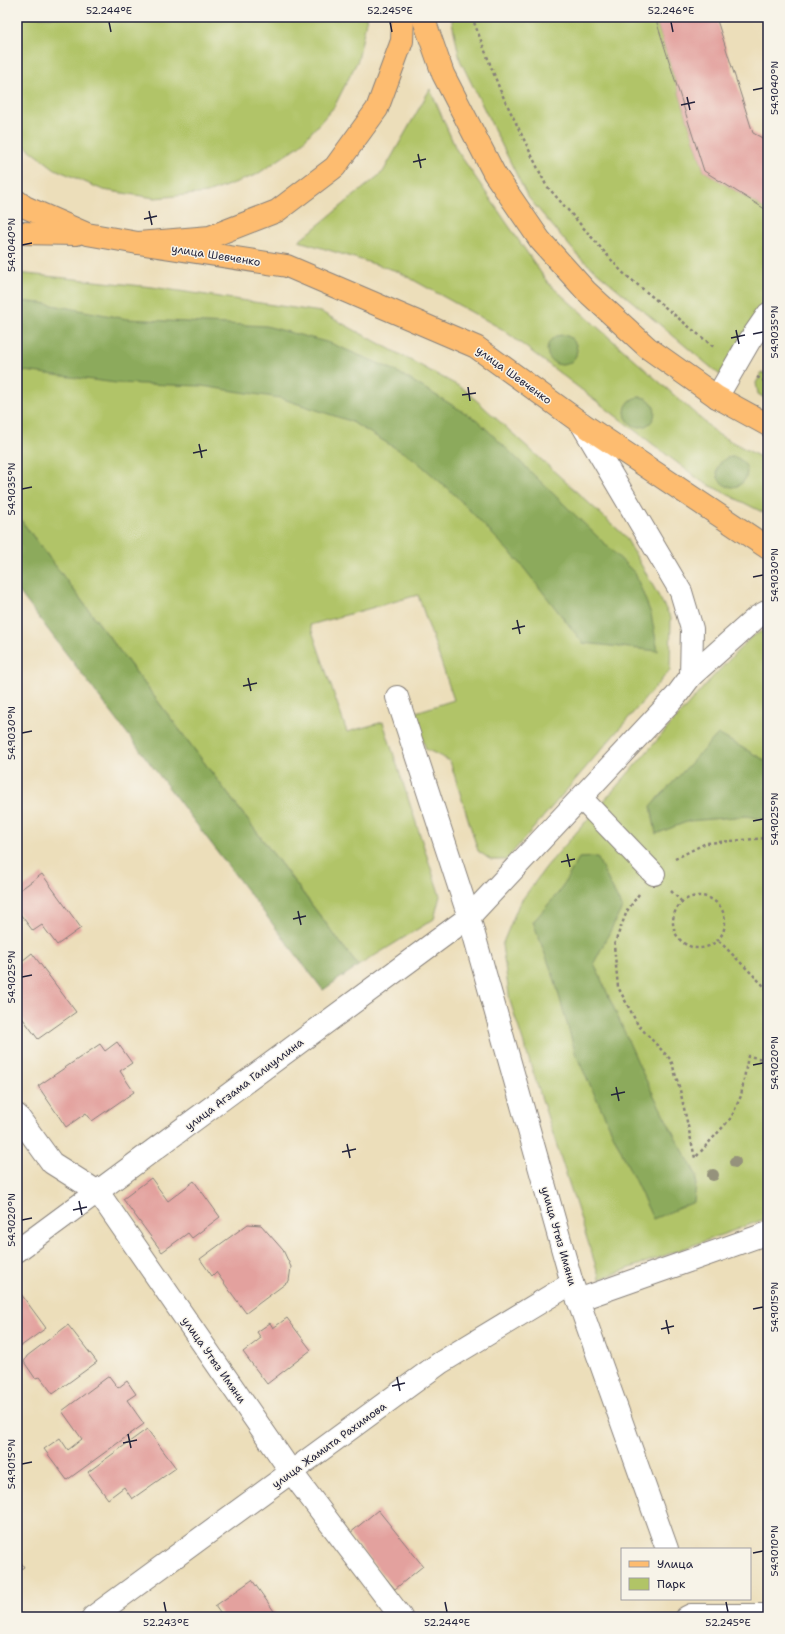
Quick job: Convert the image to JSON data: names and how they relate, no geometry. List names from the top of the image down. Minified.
{"streets":{"main road":["улица Шевченко"],"street":["улица Агзама Галиуллина","улица Утыз Имяни","улица Жамита Рахимова"]},"crossings":[["улица Агзама Галиуллина","улица Утыз Имяни"],["улица Утыз Имяни","улица Жамита Рахимова"]],"legend":["Улица","Парк"],"coordinates":["52.244°E","52.245°E","52.246°E","54.9040°N","54.9035°N","54.9030°N","54.9025°N","54.9020°N","54.9015°N","54.9010°N","52.243°E"]}
